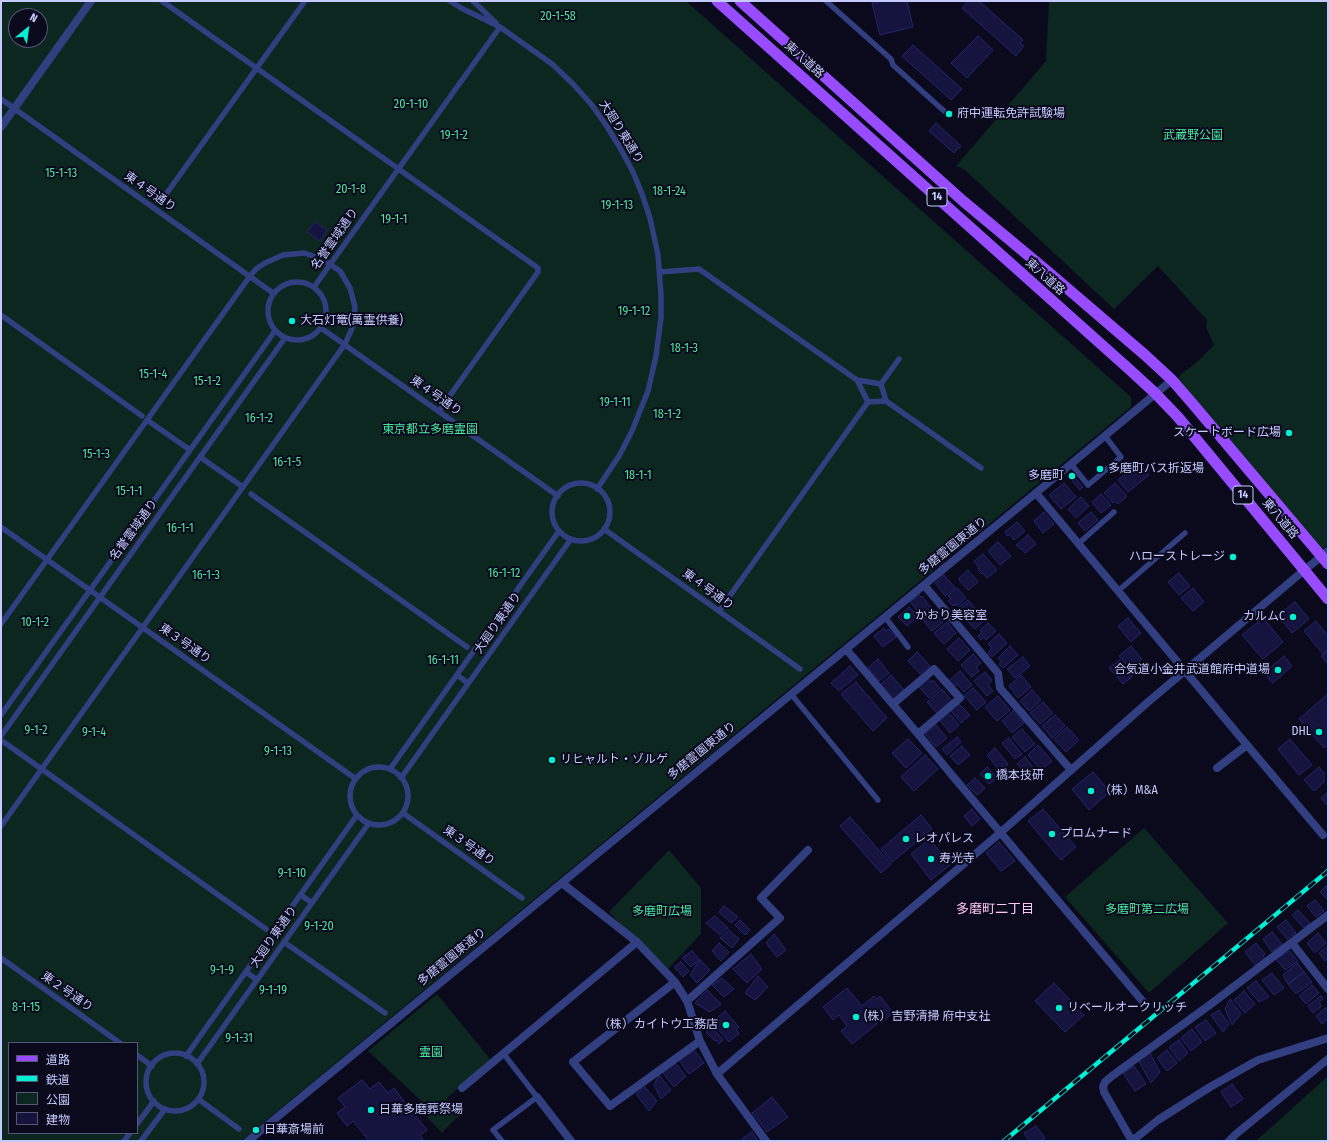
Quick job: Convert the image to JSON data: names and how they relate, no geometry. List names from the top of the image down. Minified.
{"streets":{"main road":["東八道路","14"],"street":["多磨霊園東通り"],"lane":["大廻り東通り","東４号通り","名誉霊域通り","東３号通り","東２号通り"]},"crossings":[["東八道路","多磨霊園東通り"],["大廻り東通り","東４号通り"],["大廻り東通り","名誉霊域通り"],["大廻り東通り","東３号通り"],["東４号通り","名誉霊域通り"],["名誉霊域通り","東３号通り"]],"districts":["多磨町二丁目"],"parks":["20-1-58","20-1-10","19-1-2","武蔵野公園","15-1-13","20-1-8","18-1-24","19-1-13","19-1-1","19-1-12","18-1-3","15-1-4","15-1-2","19-1-11","18-1-2","16-1-2","東京都立多磨霊園","15-1-3","16-1-5","18-1-1","15-1-1","16-1-1","16-1-12","16-1-3","10-1-2","16-1-11","9-1-2","9-1-4","9-1-13","9-1-10","多磨町第二広場","多磨町広場","9-1-20","9-1-9","9-1-19","8-1-15","9-1-31","霊園"],"places":["府中運転免許試験場","大石灯篭(萬霊供養)","スケートボード広場","多磨町バス折返場","多磨町","ハローストレージ","かおり美容室","カルムC","合気道小金井武道館府中道場","DHL","リヒャルト・ゾルゲ","橋本技研","（株）M&A","プロムナード","レオパレス","寿光寺","リベールオークリッチ","(株）吉野清掃 府中支社","（株）カイトウ工務店","日華多磨葬祭場","日華斎場前"],"legend":["道路","鉄道","公園","建物"],"north":"top right"}
